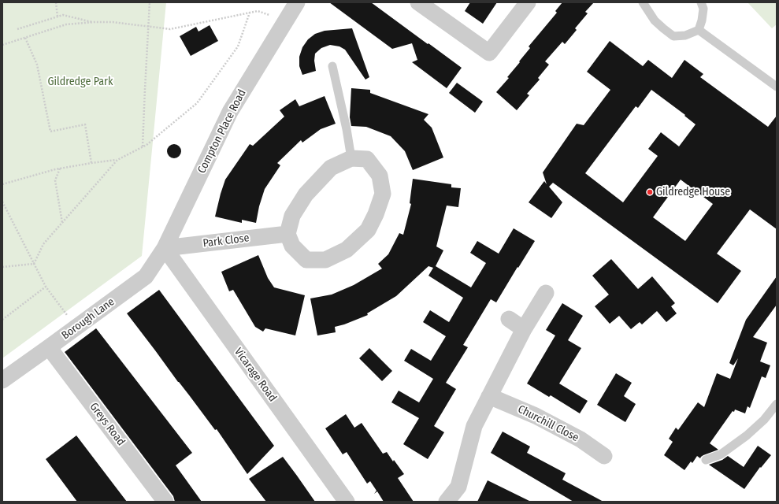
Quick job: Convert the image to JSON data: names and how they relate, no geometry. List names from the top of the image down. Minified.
{"streets":{"street":["Compton Place Road","Park Close","Borough Lane","Vicarage Road","Churchill Close","Greys Road"]},"crossings":[["Compton Place Road","Park Close"],["Compton Place Road","Borough Lane"],["Compton Place Road","Vicarage Road"],["Park Close","Borough Lane"],["Park Close","Vicarage Road"],["Borough Lane","Vicarage Road"],["Borough Lane","Greys Road"]],"parks":["Gildredge Park"],"places":["Gildredge House"]}
